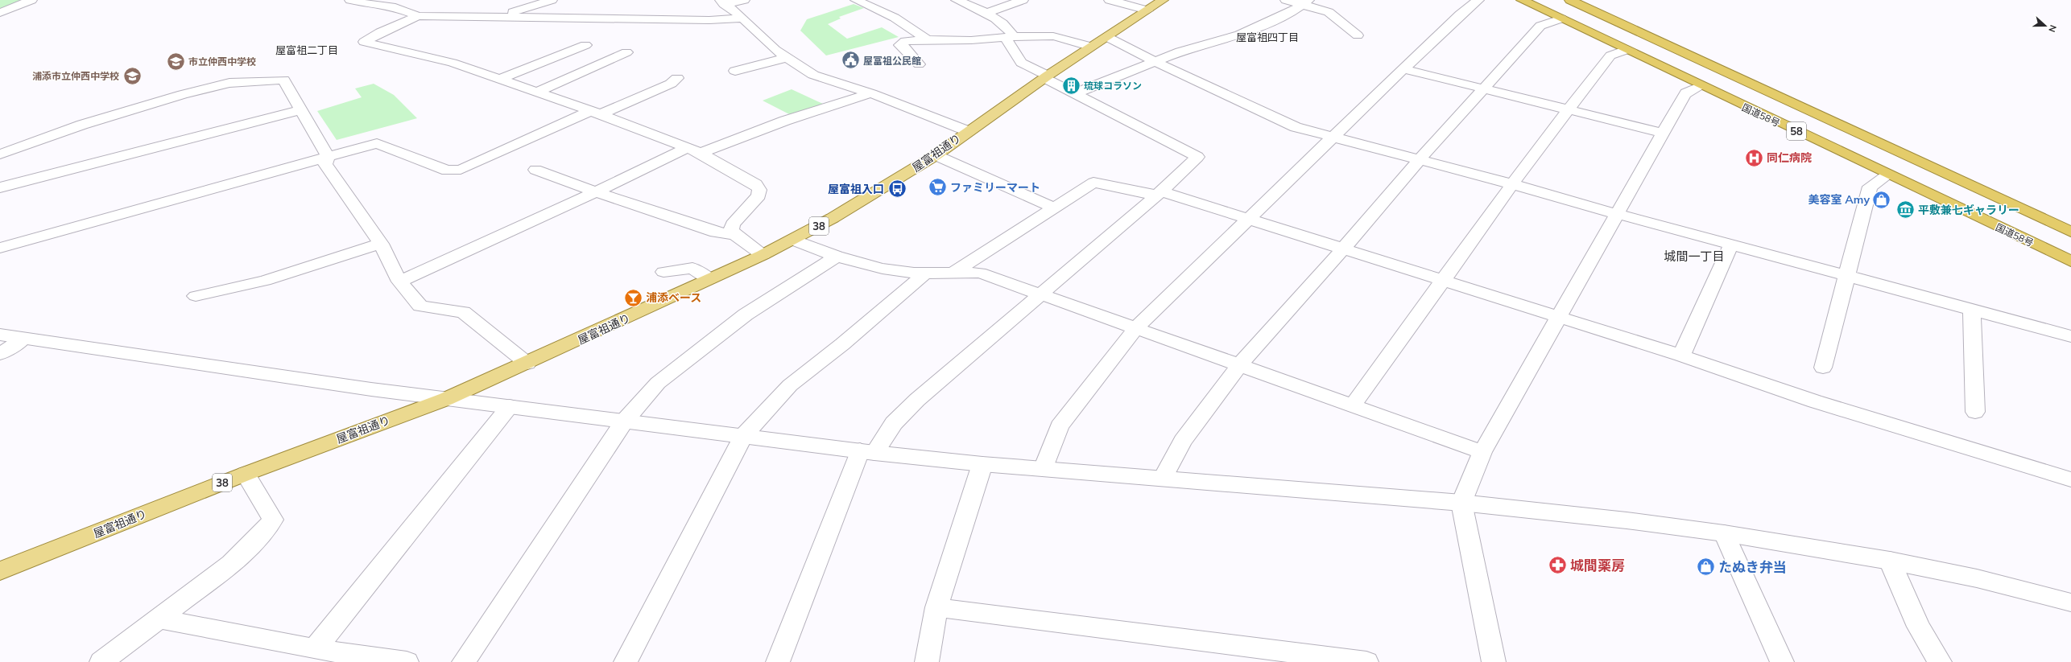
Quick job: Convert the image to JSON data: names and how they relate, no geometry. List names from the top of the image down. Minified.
{"streets":{"highway":["国道58号","58"],"main road":["屋富祖通り","38"]},"districts":["屋富祖四丁目","屋富祖二丁目","城間一丁目"],"places":{"public building":["屋冨祖公民館"],"school or university":["市立仲西中学校","浦添市立仲西中学校"],"building":["琉球コラソン"],"hospital":["同仁病院"],"supermarket":["ファミリーマート"],"bus stop":["屋富祖入口"],"shop":["美容室 Amy","たぬき弁当"],"museum":["平敷兼七ギャラリー"],"bar":["浦添ベース"],"pharmacy":["城間薬房"]},"north":"right"}
